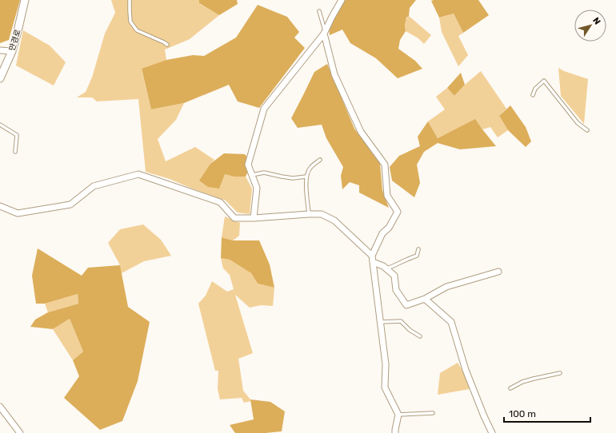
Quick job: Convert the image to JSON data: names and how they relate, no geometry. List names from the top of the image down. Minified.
{"streets":{"street":["만경로"]},"scale_bar":"100 m","north":"top right"}
